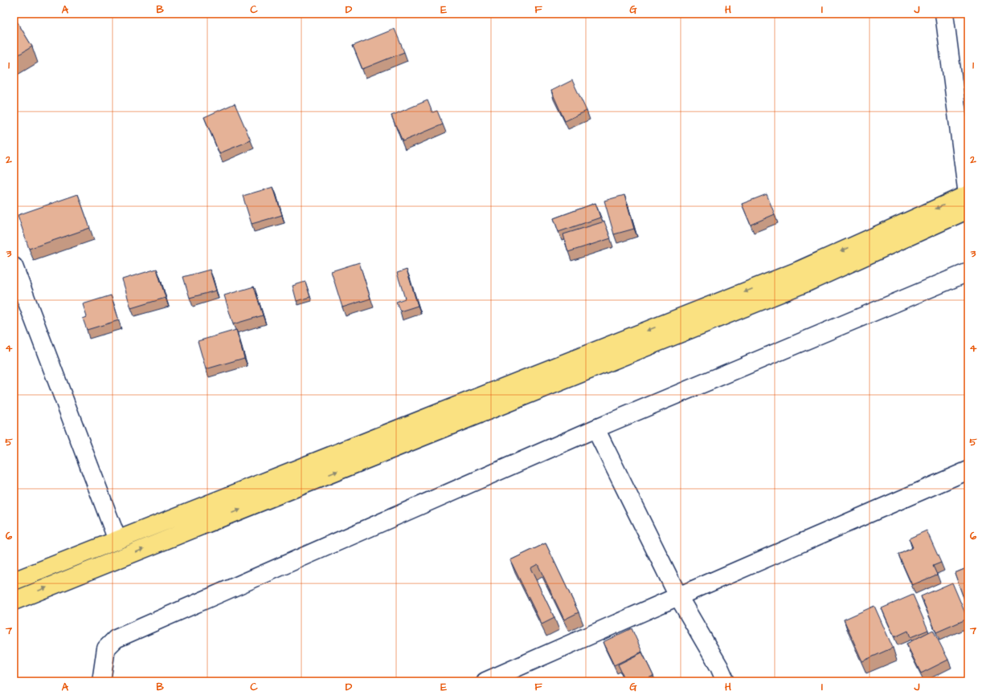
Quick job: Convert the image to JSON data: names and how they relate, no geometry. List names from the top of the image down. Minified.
{"grid":{"columns":["A","B","C","D","E","F","G","H","I","J"],"rows":["1","2","3","4","5","6","7"]}}
